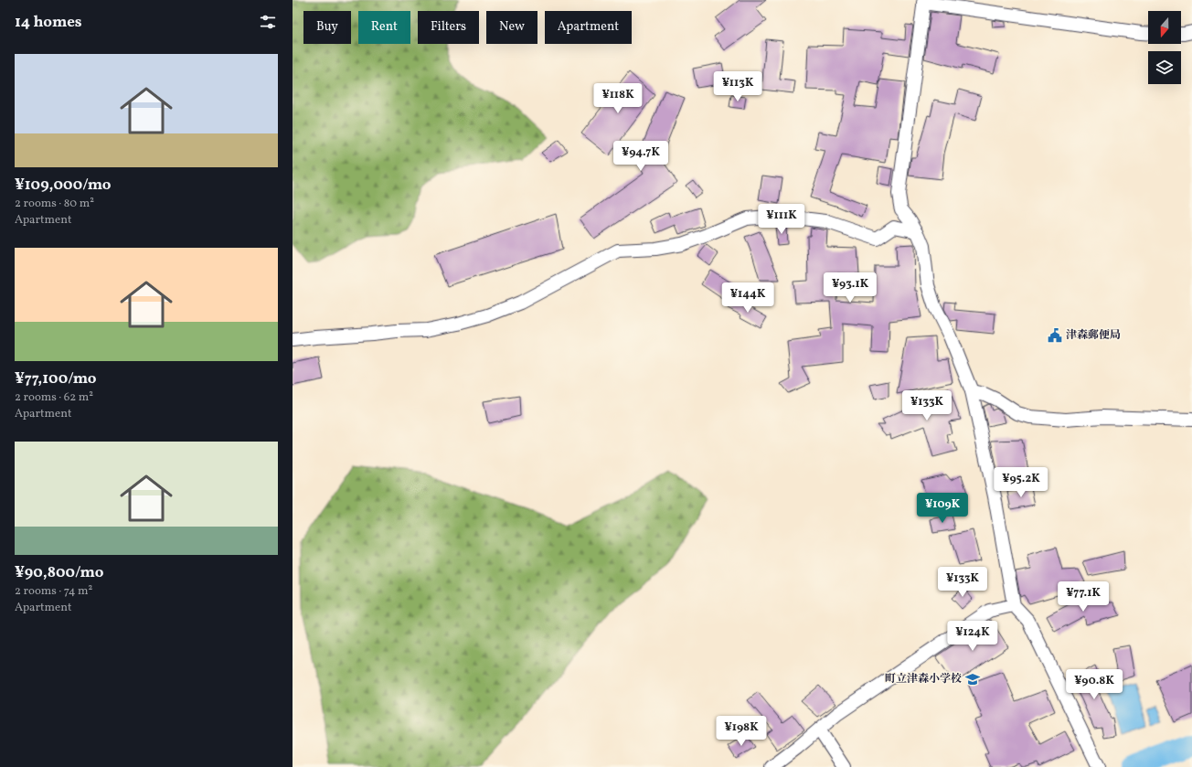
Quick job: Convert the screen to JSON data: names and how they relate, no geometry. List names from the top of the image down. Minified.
{"places":{"public building":["津森郵便局"],"school or university":["町立津森小学校"]},"north":"bottom","page":{"heading":"14 homes","chip":["Buy","Rent","Filters","New","Apartment"],"list":[{"name":"¥109,000/mo","note":"2 rooms · 80 m² · Apartment"},{"name":"¥77,100/mo","note":"2 rooms · 62 m² · Apartment"},{"name":"¥90,800/mo","note":"2 rooms · 74 m² · Apartment"}],"price":["¥113K","¥118K","¥94.7K","¥111K","¥93.1K","¥144K","¥133K","¥95.2K","¥109K","¥133K","¥77.1K","¥124K","¥90.8K","¥198K"]}}
